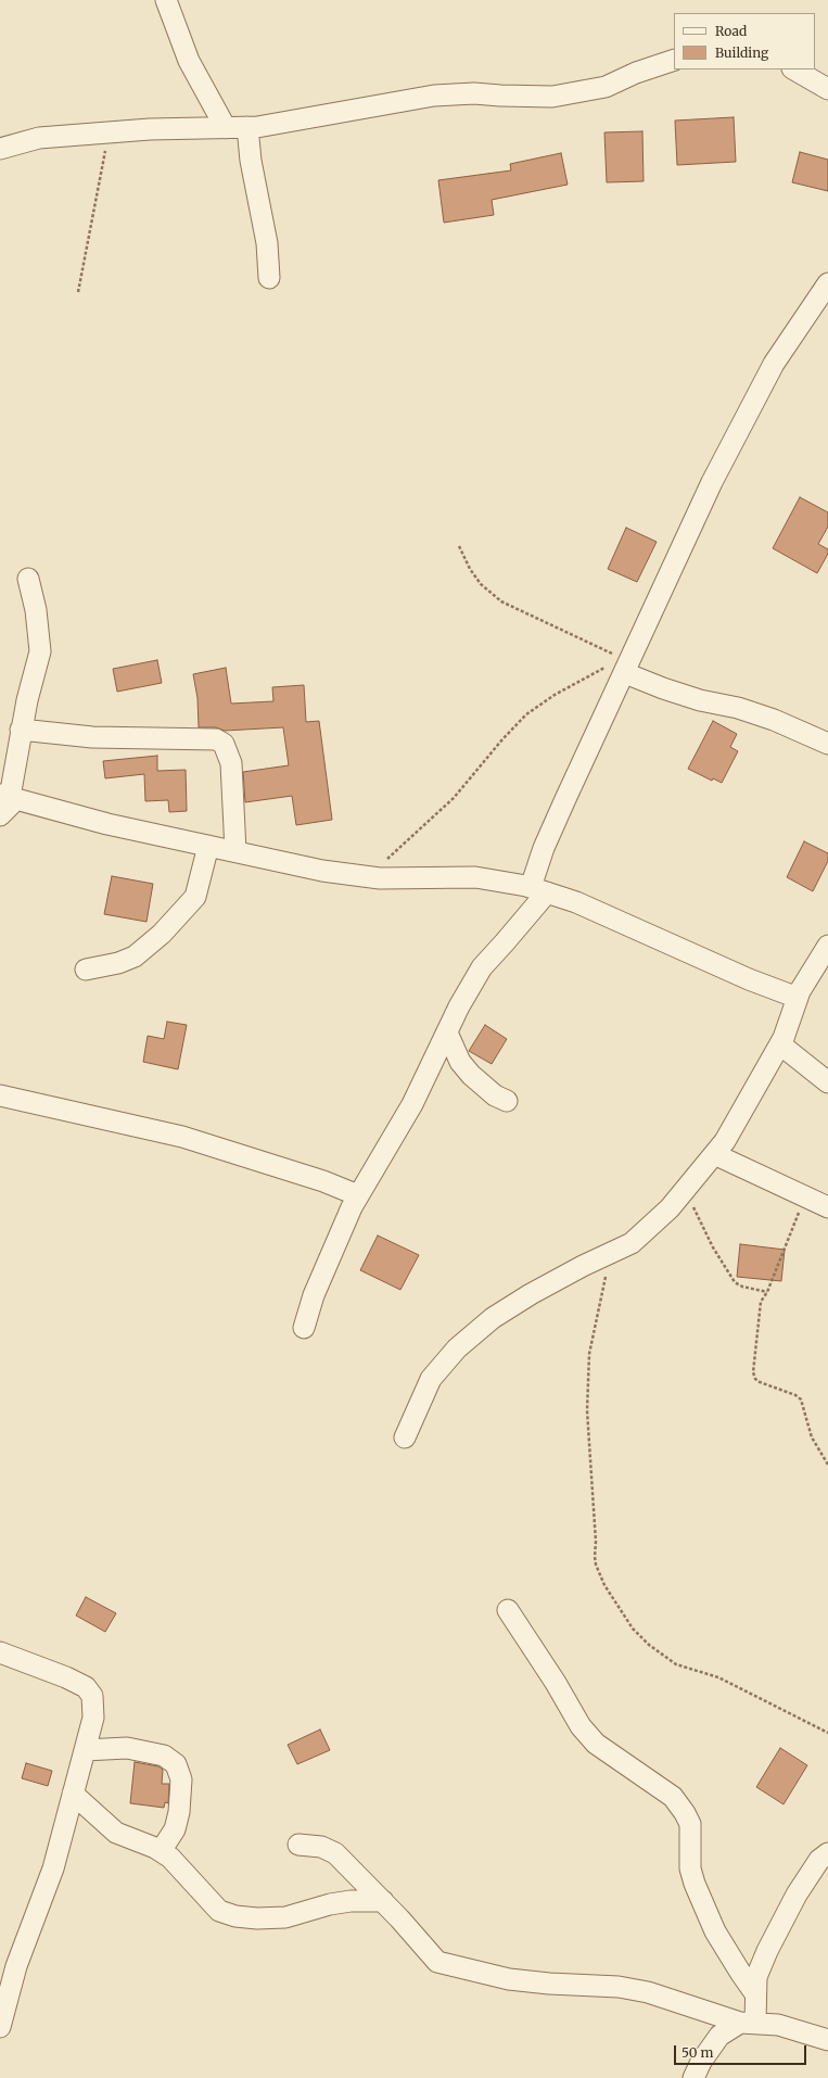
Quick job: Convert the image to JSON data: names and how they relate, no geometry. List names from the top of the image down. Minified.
{"legend":["Road","Building"],"scale_bar":"50 m"}
